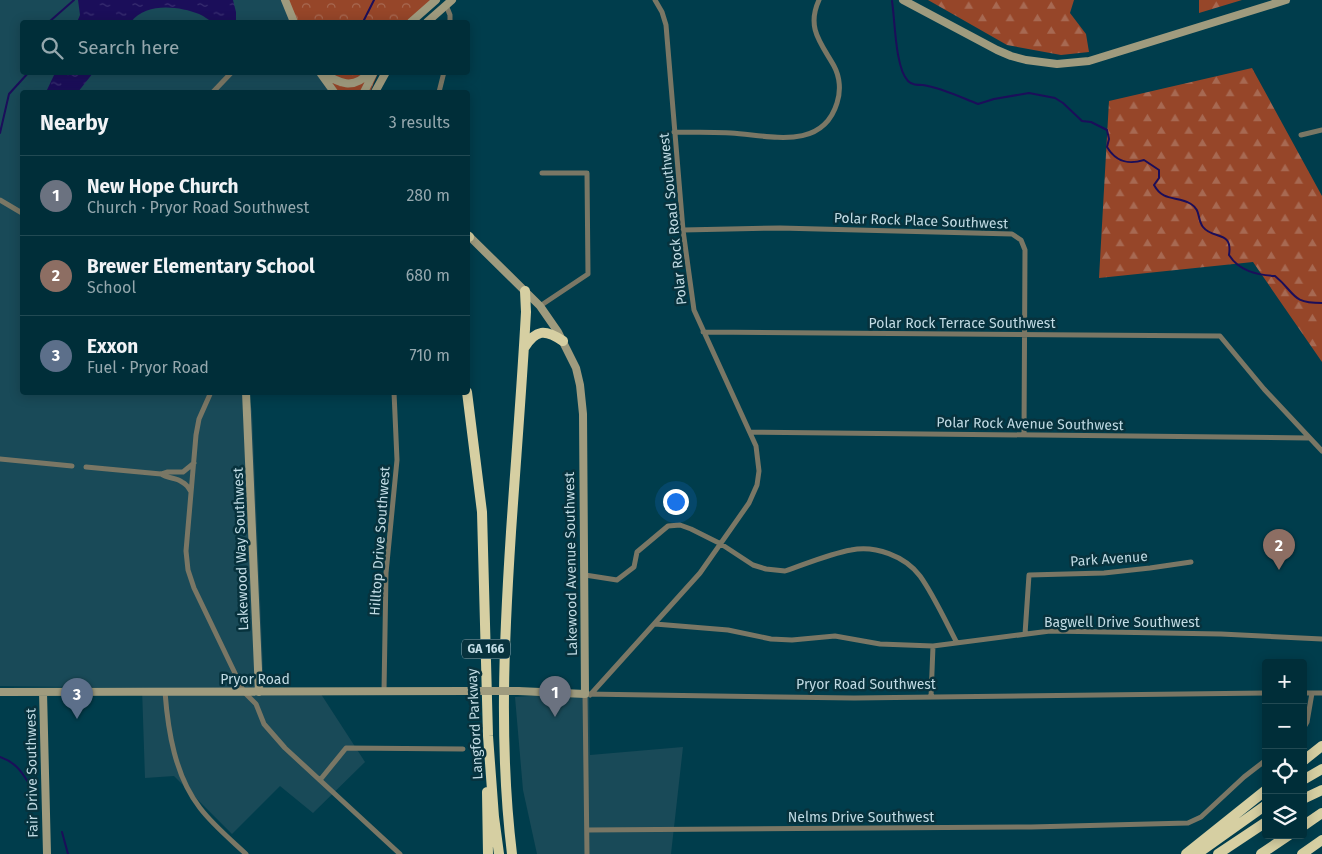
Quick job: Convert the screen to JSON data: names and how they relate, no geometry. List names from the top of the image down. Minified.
{"streets":{"highway":["GA 166","Langford Parkway"],"street":["Polar Rock Road Southwest","Polar Rock Place Southwest","Polar Rock Terrace Southwest","Polar Rock Avenue Southwest","Hilltop Drive Southwest","Lakewood Way Southwest","Park Avenue","Lakewood Avenue Southwest","Bagwell Drive Southwest","Pryor Road","Pryor Road Southwest","Fair Drive Southwest","Nelms Drive Southwest"]},"crossings":[["Polar Rock Road Southwest","Polar Rock Place Southwest"],["Polar Rock Road Southwest","Polar Rock Terrace Southwest"],["Polar Rock Road Southwest","Polar Rock Avenue Southwest"],["Polar Rock Road Southwest","Lakewood Avenue Southwest"],["Polar Rock Road Southwest","Bagwell Drive Southwest"],["Polar Rock Road Southwest","Pryor Road Southwest"],["Polar Rock Place Southwest","Polar Rock Terrace Southwest"],["Polar Rock Place Southwest","Polar Rock Avenue Southwest"],["Polar Rock Terrace Southwest","Polar Rock Avenue Southwest"],["Hilltop Drive Southwest","Pryor Road"],["Lakewood Way Southwest","Pryor Road"],["Park Avenue","Bagwell Drive Southwest"],["Lakewood Avenue Southwest","Pryor Road Southwest"],["Lakewood Avenue Southwest","Langford Parkway"],["Lakewood Avenue Southwest","Nelms Drive Southwest"],["Pryor Road","Pryor Road Southwest"],["Pryor Road","Fair Drive Southwest"]],"page":{"search":"Search here","heading":["Nearby","3 results"],"list":[{"mark":"1","name":"New Hope Church","note":"Church · Pryor Road Southwest","value":"280 m"},{"mark":"2","name":"Brewer Elementary School","note":"School","value":"680 m"},{"mark":"3","name":"Exxon","note":"Fuel · Pryor Road","value":"710 m"}],"pins":["2","1","3"],"map_buttons":["+","−"]}}
